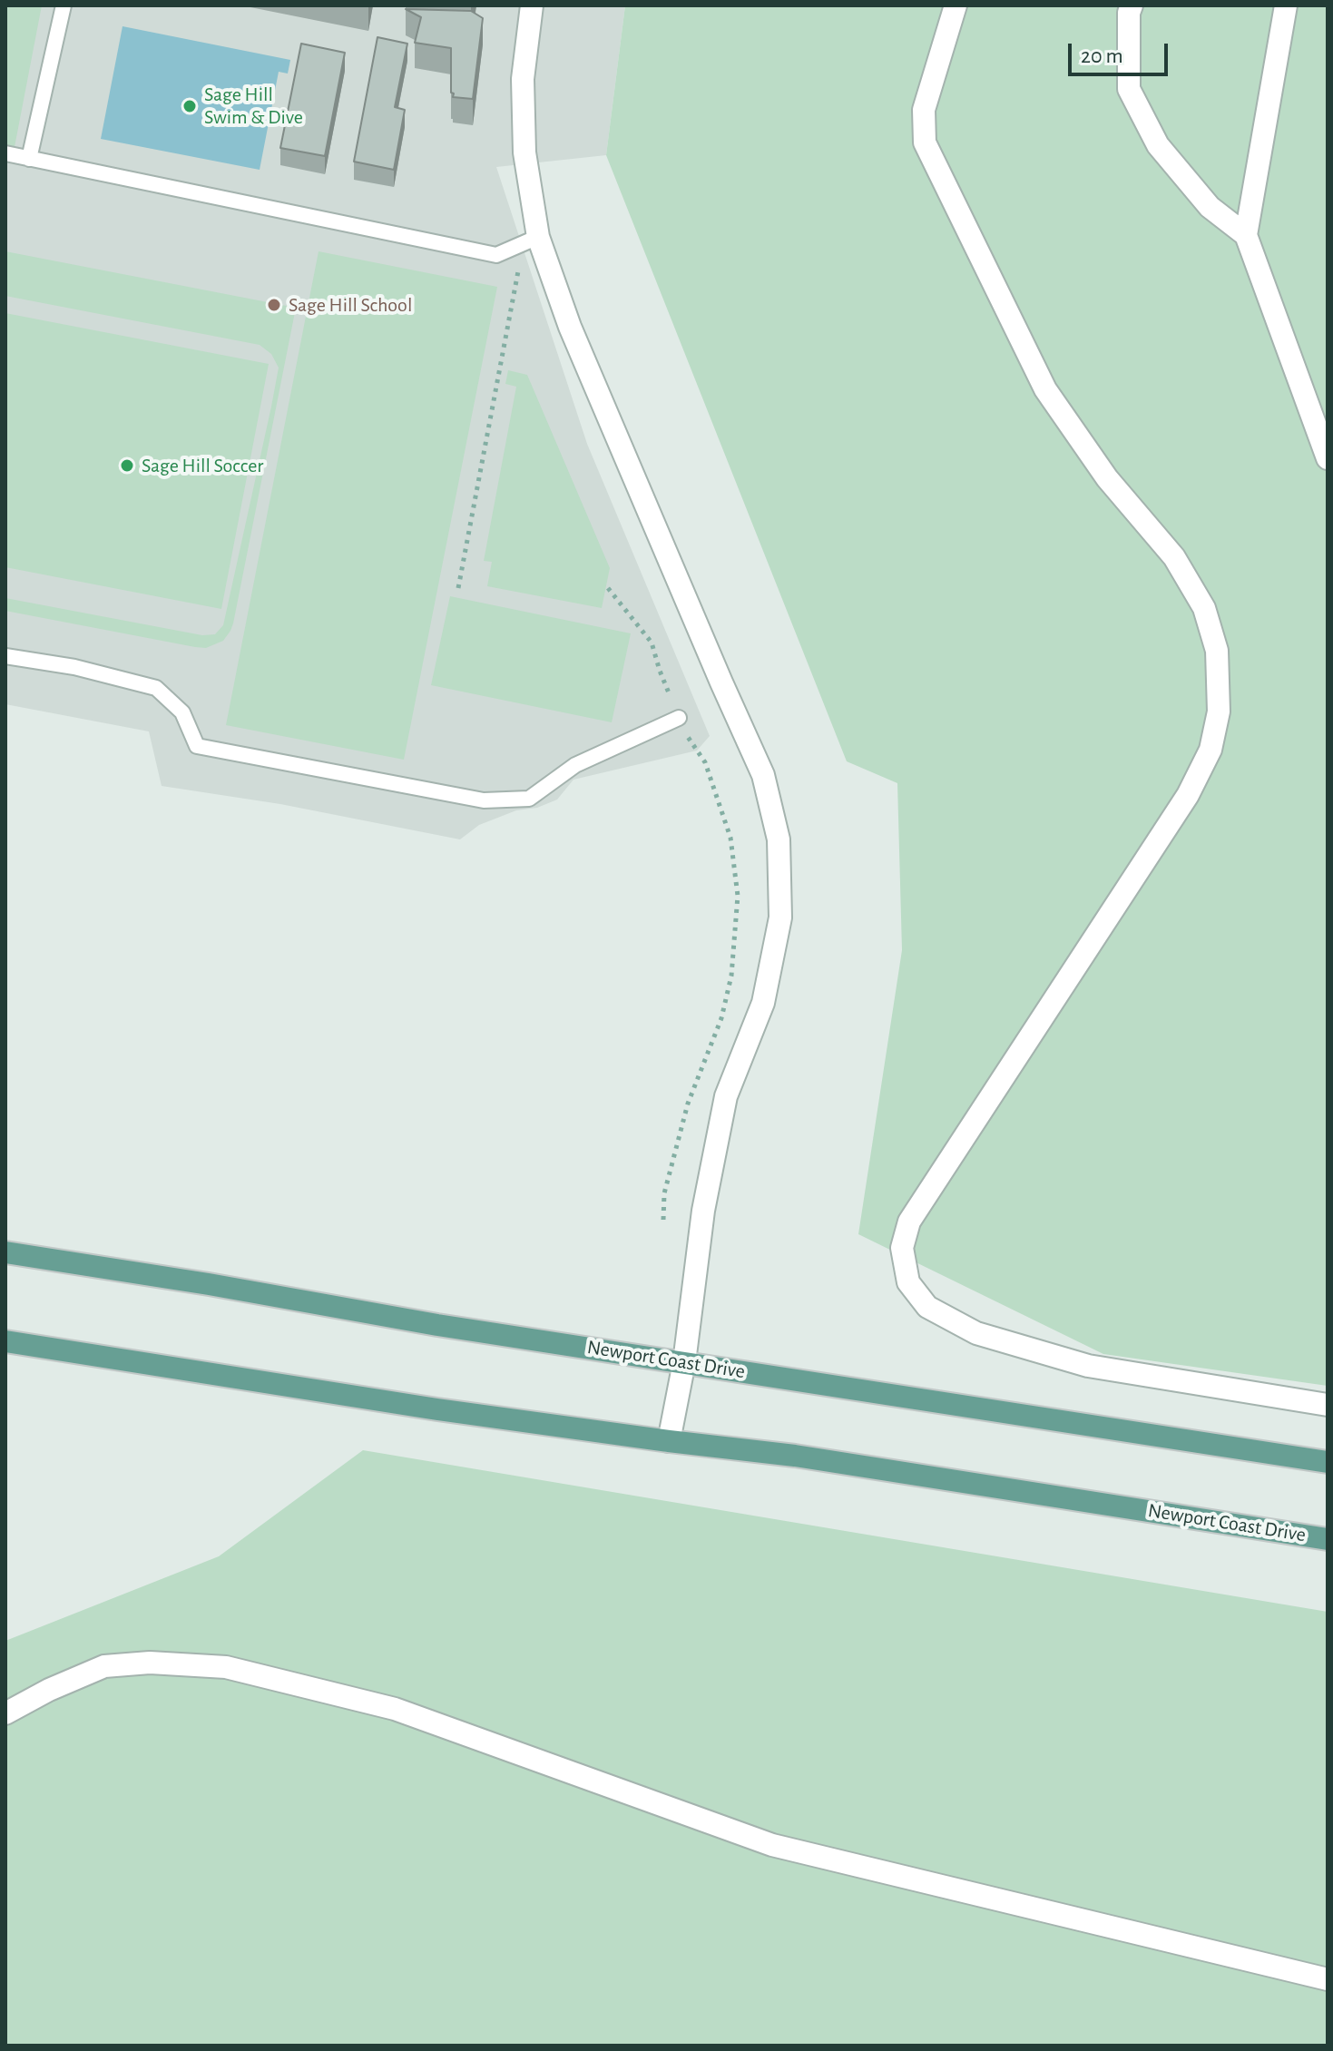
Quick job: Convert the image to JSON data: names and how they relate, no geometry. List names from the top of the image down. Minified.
{"streets":{"main road":["Newport Coast Drive"]},"places":["Sage Hill Swim & Dive","Sage Hill School","Sage Hill Soccer"],"scale_bar":"20 m"}
